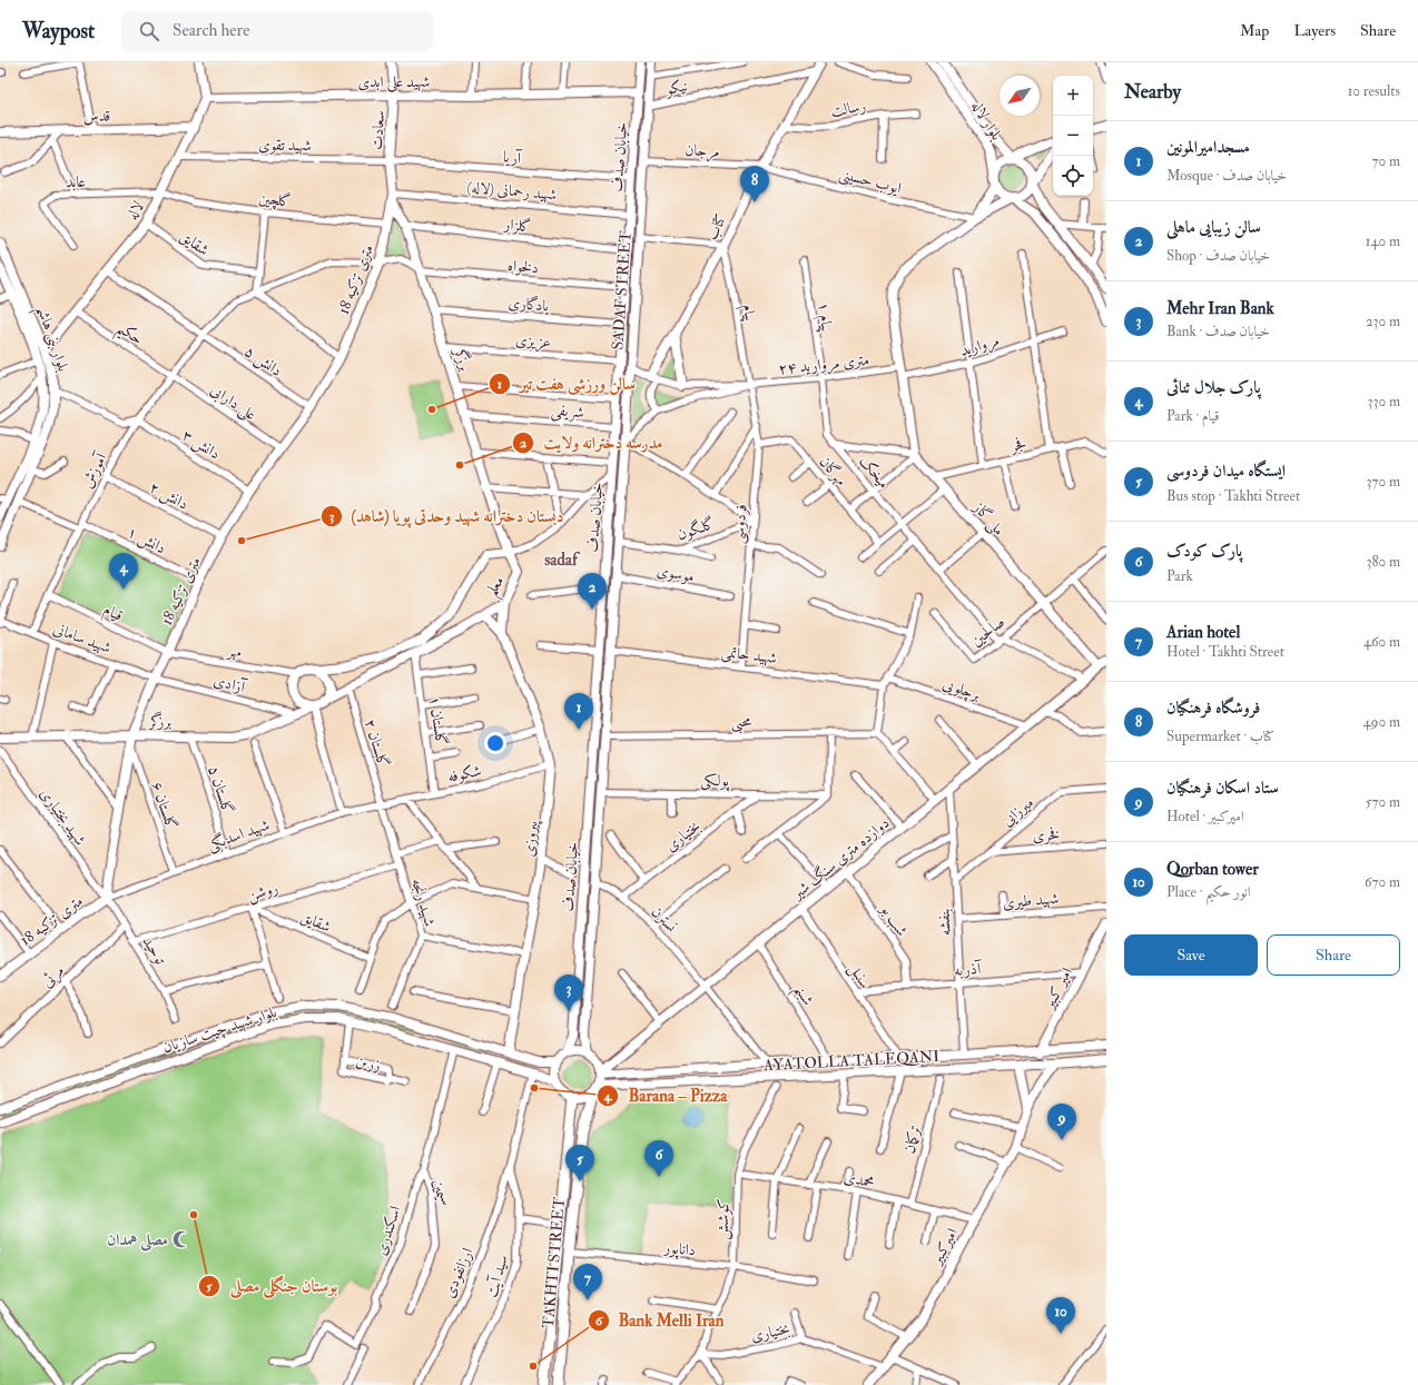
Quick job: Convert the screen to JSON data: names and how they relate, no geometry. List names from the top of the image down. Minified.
{"streets":{"main road":["TAKHTI STREET"],"street":["شهید علی ابدی","نیکو","رسالت","قدس","بلوار لاله","سعادت","شهید تقوی","مرجان","آریا","خیابان صدف","ایوب حسینی","عابد","شهید رحمانی (لاله)","گلچین","لاله","گلزار","کتاب","شقایق","دلخواه","18 متری تزکیه","SADAF STREET","یادگاری","پیام","پیام ۱","حکیم","بلوار بنی هاشم","عزیزی","مروارید","برزگر","دانش ۵","۲۴ متری مروارید","علی دارابی","شریفی","دانش ۳","فجر","آموزش","مهرگان","میخک","دانش ۲","ملی گاز","فردوسی","گلگون","دانش ۱","موسوی","معلم","قیام","صالحین","شهید سامانی","مهر","شهید حاتمی","آزادی","برچلویی","گلستان ۱","محبی","گلستان ۲","شکوفه","پولکی","گلستان ۵","گلستان ۶","میرزایی","شهید بختیاری","شهید اسدبگی","فخری","بختیاری","پیروزی","دوازده متری سنگ شیر","روشن","شهید طیری","شهید رنجه","نسترن","شب بو","بنفشه","توحید","آذربه","مرئی","سنبل","امیر کبیر","شبنم","بلوار شهید چیت سازیان","AYATOLLA TALEQANI","زرین","ترکمان","محمدی","سیمین","کوشش","اسکندری","امیرکبیر","داناپور","ارزانفودی","سید آیت"]},"crossings":[["شهید علی ابدی","سعادت"],["شهید علی ابدی","خیابان صدف"],["شهید علی ابدی","لاله"],["نیکو","کتاب"],["نیکو","SADAF STREET"],["رسالت","کتاب"],["قدس","لاله"],["سعادت","شهید تقوی"],["سعادت","آریا"],["سعادت","شهید رحمانی (لاله)"],["سعادت","18 متری تزکیه"],["سعادت","برزگر"],["شهید تقوی","آریا"],["شهید تقوی","لاله"],["مرجان","ایوب حسینی"],["مرجان","کتاب"],["مرجان","SADAF STREET"],["آریا","خیابان صدف"],["خیابان صدف","شهید رحمانی (لاله)"],["خیابان صدف","گلزار"],["خیابان صدف","دلخواه"],["خیابان صدف","SADAF STREET"],["خیابان صدف","یادگاری"],["خیابان صدف","عزیزی"],["خیابان صدف","شریفی"],["خیابان صدف","دوازده متری سنگ شیر"],["خیابان صدف","بلوار شهید چیت سازیان"],["خیابان صدف","AYATOLLA TALEQANI"],["خیابان صدف","TAKHTI STREET"],["ایوب حسینی","کتاب"],["عابد","گلچین"],["عابد","لاله"],["شهید رحمانی (لاله)","18 متری تزکیه"],["شهید رحمانی (لاله)","برزگر"],["گلچین","لاله"],["گلچین","18 متری تزکیه"],["لاله","شقایق"],["لاله","حکیم"],["لاله","بلوار بنی هاشم"],["لاله","دانش ۵"],["گلزار","برزگر"],["کتاب","پیام"],["کتاب","۲۴ متری مروارید"],["شقایق","روشن"],["دلخواه","برزگر"],["دلخواه","آموزش"],["18 متری تزکیه","برزگر"],["18 متری تزکیه","دانش ۵"],["18 متری تزکیه","علی دارابی"],["18 متری تزکیه","دانش ۳"],["18 متری تزکیه","آموزش"],["18 متری تزکیه","دانش ۲"],["18 متری تزکیه","دانش ۱"],["18 متری تزکیه","قیام"],["18 متری تزکیه","شهید سامانی"],["18 متری تزکیه","مهر"],["18 متری تزکیه","آزادی"],["18 متری تزکیه","گلستان ۶"],["18 متری تزکیه","شهید بختیاری"],["18 متری تزکیه","شهید اسدبگی"],["18 متری تزکیه","توحید"],["SADAF STREET","۲۴ متری مروارید"],["SADAF STREET","گلگون"],["SADAF STREET","موسوی"],["SADAF STREET","شهید حاتمی"],["SADAF STREET","محبی"],["SADAF STREET","پولکی"],["SADAF STREET","دوازده متری سنگ شیر"],["SADAF STREET","نسترن"],["SADAF STREET","بلوار شهید چیت سازیان"],["SADAF STREET","AYATOLLA TALEQANI"],["SADAF STREET","TAKHTI STREET"],["یادگاری","برزگر"],["پیام","۲۴ متری مروارید"],["پیام","فردوسی"],["پیام ۱","۲۴ متری مروارید"],["پیام ۱","میخک"],["حکیم","علی دارابی"],["حکیم","آموزش"],["بلوار بنی هاشم","دانش ۱"],["عزیزی","برزگر"],["مروارید","۲۴ متری مروارید"],["برزگر","شریفی"],["برزگر","آموزش"],["برزگر","معلم"],["برزگر","مهر"],["برزگر","آزادی"],["برزگر","گلستان ۵"],["دانش ۵","آموزش"],["۲۴ متری مروارید","میخک"],["۲۴ متری مروارید","فردوسی"],["علی دارابی","آموزش"],["دانش ۳","آموزش"],["فجر","ملی گاز"],["آموزش","دانش ۲"],["آموزش","دانش ۱"],["آموزش","قیام"],["آموزش","شهید سامانی"],["مهرگان","فردوسی"],["میخک","صالحین"],["ملی گاز","صالحین"],["ملی گاز","دوازده متری سنگ شیر"],["فردوسی","گلگون"],["فردوسی","شهید حاتمی"],["معلم","مهر"],["معلم","گلستان ۱"],["معلم","گلستان ۲"],["قیام","مهر"],["شهید سامانی","آزادی"],["برچلویی","دوازده متری سنگ شیر"],["گلستان ۱","شکوفه"],["گلستان ۲","شکوفه"],["گلستان ۲","شهید اسدبگی"],["گلستان ۲","شهید رنجه"],["شکوفه","شهید اسدبگی"],["شکوفه","پیروزی"],["شکوفه","شهید رنجه"],["پولکی","بختیاری"],["گلستان ۵","شهید اسدبگی"],["گلستان ۶","شهید اسدبگی"],["میرزایی","فخری"],["میرزایی","بنفشه"],["شهید بختیاری","شهید اسدبگی"],["شهید بختیاری","توحید"],["شهید اسدبگی","شهید رنجه"],["شهید اسدبگی","توحید"],["بختیاری","نسترن"],["بختیاری","کوشش"],["بختیاری","امیرکبیر"],["پیروزی","بلوار شهید چیت سازیان"],["دوازده متری سنگ شیر","نسترن"],["دوازده متری سنگ شیر","شب بو"],["دوازده متری سنگ شیر","بنفشه"],["دوازده متری سنگ شیر","سنبل"],["دوازده متری سنگ شیر","شبنم"],["دوازده متری سنگ شیر","بلوار شهید چیت سازیان"],["دوازده متری سنگ شیر","AYATOLLA TALEQANI"],["دوازده متری سنگ شیر","TAKHTI STREET"],["روشن","شهید رنجه"],["روشن","توحید"],["شهید طیری","بنفشه"],["نسترن","AYATOLLA TALEQANI"],["شب بو","آذربه"],["بنفشه","آذربه"],["بنفشه","AYATOLLA TALEQANI"],["توحید","مرئی"],["آذربه","سنبل"],["آذربه","امیر کبیر"],["سنبل","AYATOLLA TALEQANI"],["امیر کبیر","AYATOLLA TALEQANI"],["شبنم","AYATOLLA TALEQANI"],["بلوار شهید چیت سازیان","AYATOLLA TALEQANI"],["بلوار شهید چیت سازیان","زرین"],["بلوار شهید چیت سازیان","سیمین"],["بلوار شهید چیت سازیان","TAKHTI STREET"],["AYATOLLA TALEQANI","امیرکبیر"],["AYATOLLA TALEQANI","TAKHTI STREET"],["ترکمان","محمدی"],["محمدی","کوشش"],["محمدی","امیرکبیر"],["سیمین","اسکندری"],["کوشش","داناپور"],["داناپور","TAKHTI STREET"],["ارزانفودی","سید آیت"]],"districts":["sadaf"],"places":{"other":["سالن ورزشی هفت تیر","مدرسه دخترانه ولایت","دبستان دخترانه شهید وحدتی پویا (شاهد)","Barana – Pizza","بوستان جنگلی مصلی","Bank Melli Iran"],"mosque":["مصلی همدان"]},"north":"bottom left","page":{"header":"Waypost","search":"Search here","nav":["Map","Layers","Share"],"heading":["Nearby","10 results"],"map_buttons":["+","−"],"list":[{"mark":"1","name":"مسجدامیرالمونین","note":"Mosque · خیابان صدف","value":"70 m"},{"mark":"2","name":"سالن زیبایی ماهلی","note":"Shop · خیابان صدف","value":"140 m"},{"mark":"3","name":"Mehr Iran Bank","note":"Bank · خیابان صدف","value":"230 m"},{"mark":"4","name":"پارک جلال ثنائی","note":"Park · قیام","value":"330 m"},{"mark":"5","name":"ایستگاه میدان فردوسی","note":"Bus stop · Takhti Street","value":"370 m"},{"mark":"6","name":"پارک کودک","note":"Park","value":"380 m"},{"mark":"7","name":"Arian hotel","note":"Hotel · Takhti Street","value":"460 m"},{"mark":"8","name":"فروشگاه فرهنگیان","note":"Supermarket · کتاب","value":"490 m"},{"mark":"9","name":"ستاد اسکان فرهنگیان","note":"Hotel · امیرکبیر","value":"570 m"},{"mark":"10","name":"Qorban tower","note":"Place · انور حکیم","value":"670 m"}],"pins":["8","4","2","1","3","9","6","5","7","10"],"buttons":["Save","Share"]}}
